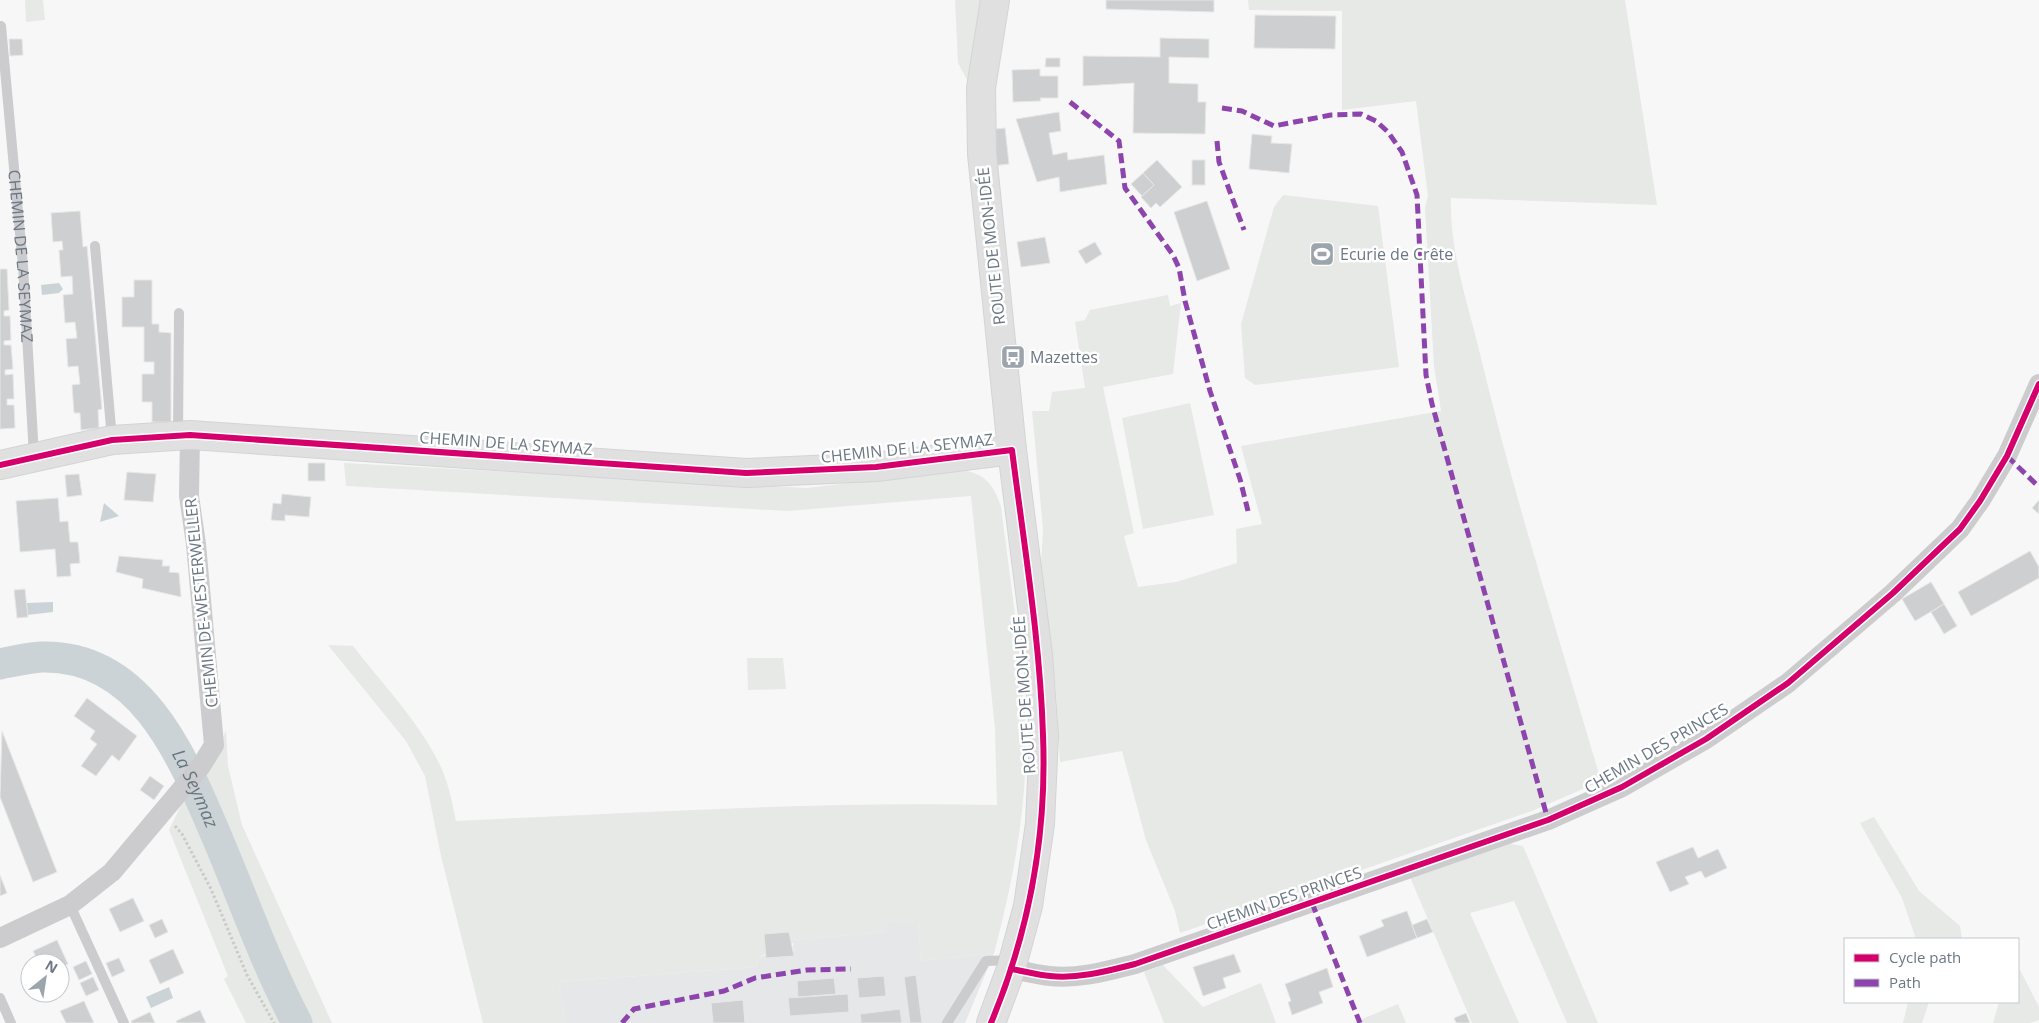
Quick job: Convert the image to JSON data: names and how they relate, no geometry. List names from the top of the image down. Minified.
{"streets":{"street":["ROUTE DE MON-IDÉE","CHEMIN DE LA SEYMAZ","CHEMIN DE-WESTERWELLER","CHEMIN DES PRINCES"]},"crossings":[["ROUTE DE MON-IDÉE","CHEMIN DE LA SEYMAZ"],["ROUTE DE MON-IDÉE","CHEMIN DES PRINCES"],["CHEMIN DE LA SEYMAZ","CHEMIN DE-WESTERWELLER"]],"water":["La Seymaz"],"places":{"sports":["Ecurie de Crête"],"bus stop":["Mazettes"]},"legend":["Cycle path","Path"],"north":"top right"}
